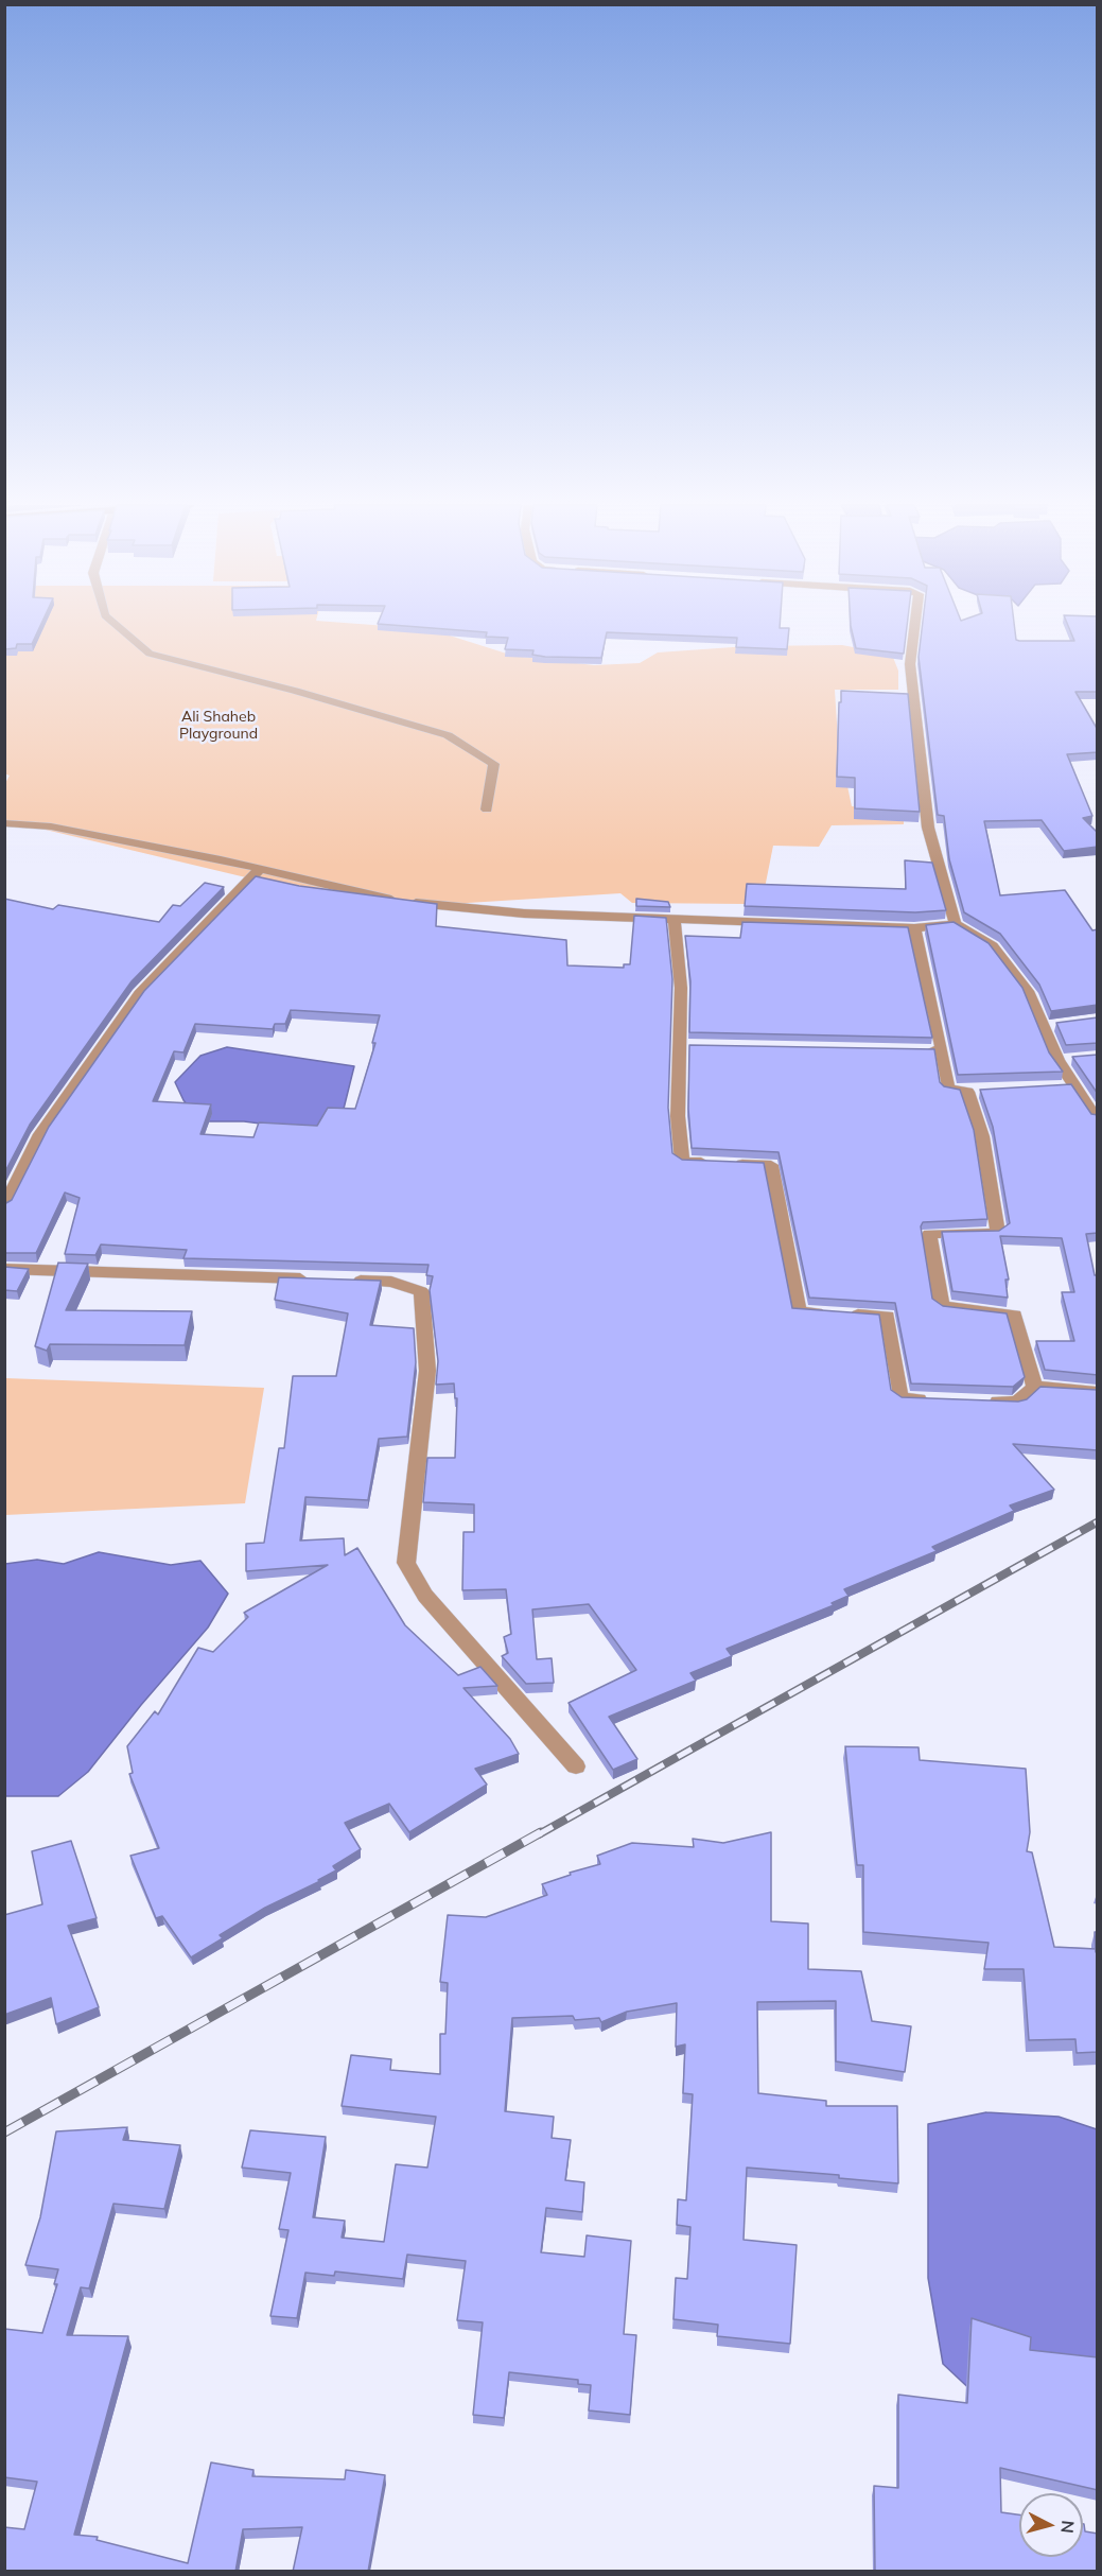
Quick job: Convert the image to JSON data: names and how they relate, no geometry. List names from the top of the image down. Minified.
{"parks":["Ali Shaheb Playground"],"north":"right"}
